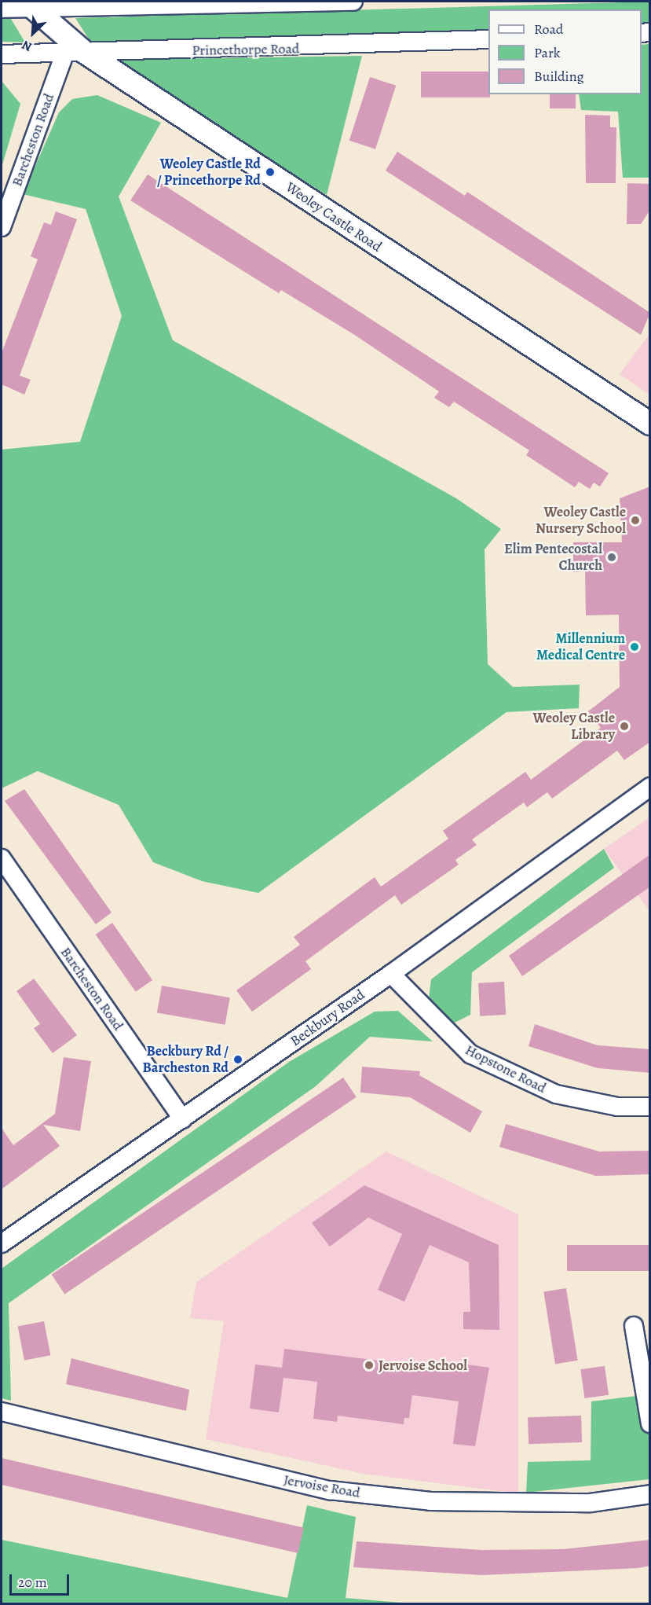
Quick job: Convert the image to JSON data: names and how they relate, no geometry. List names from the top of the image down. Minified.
{"streets":{"street":["Princethorpe Road","Barcheston Road","Weoley Castle Road","Beckbury Road","Hopstone Road","Jervoise Road"]},"crossings":[["Princethorpe Road","Barcheston Road"],["Princethorpe Road","Weoley Castle Road"],["Barcheston Road","Weoley Castle Road"],["Barcheston Road","Beckbury Road"],["Beckbury Road","Hopstone Road"]],"places":["Weoley Castle Rd / Princethorpe Rd","Weoley Castle Nursery School","Elim Pentecostal Church","Millennium Medical Centre","Weoley Castle Library","Beckbury Rd / Barcheston Rd","Jervoise School"],"legend":["Road","Park","Building"],"scale_bar":"20 m","north":"bottom left"}
